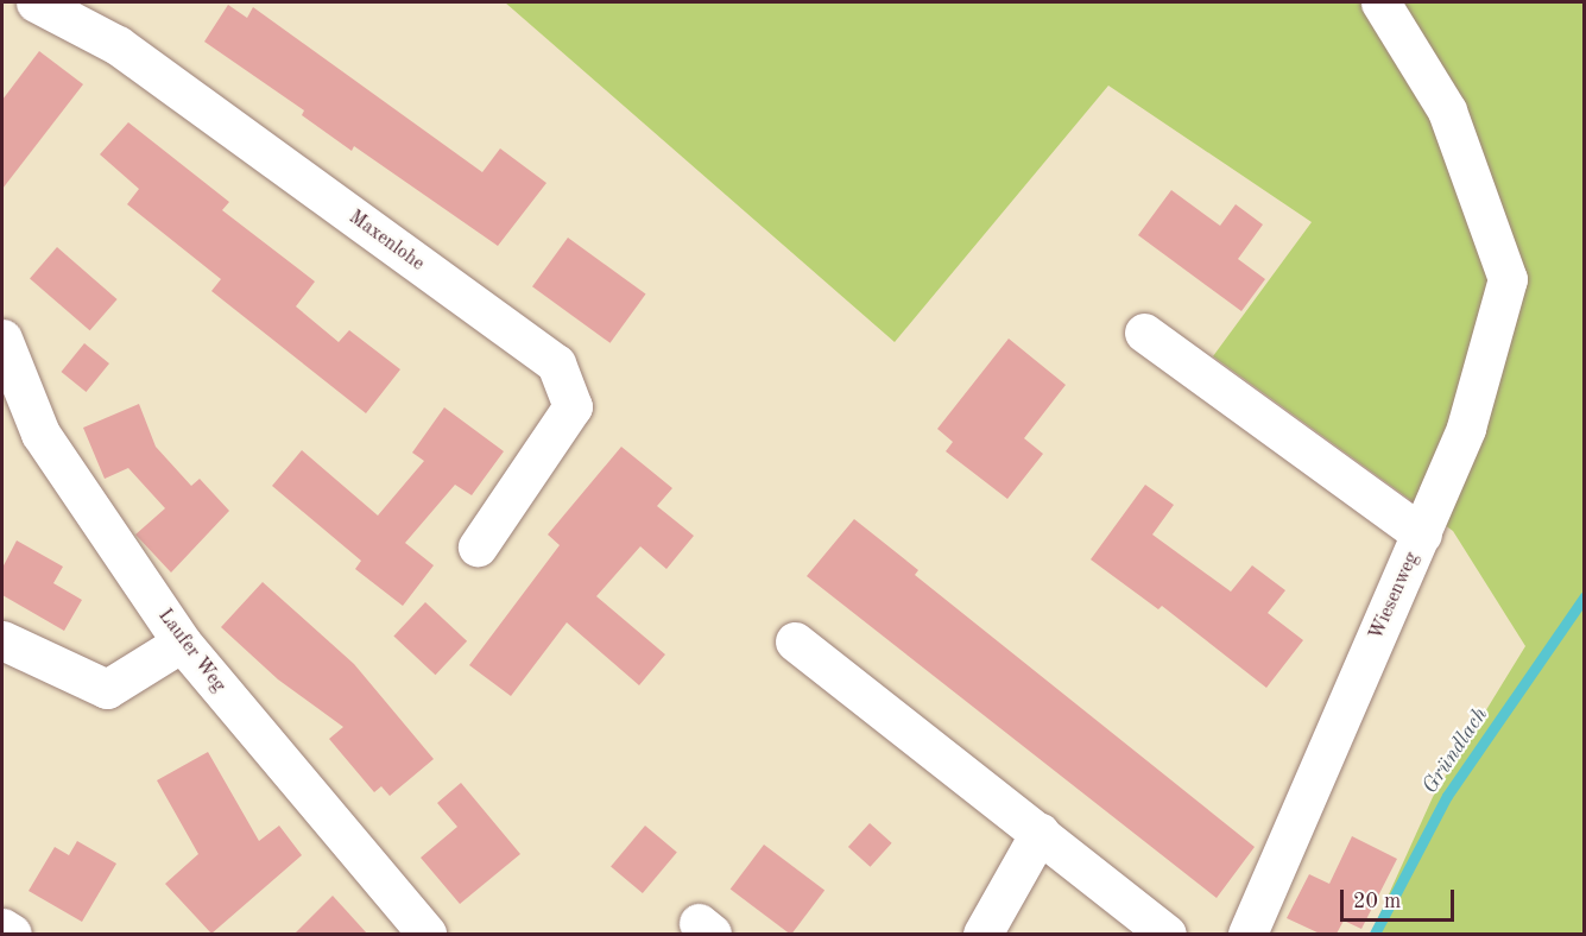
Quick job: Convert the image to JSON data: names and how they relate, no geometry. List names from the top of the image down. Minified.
{"streets":{"street":["Maxenlohe","Wiesenweg","Laufer Weg"]},"water":["Gründlach"],"scale_bar":"20 m"}
